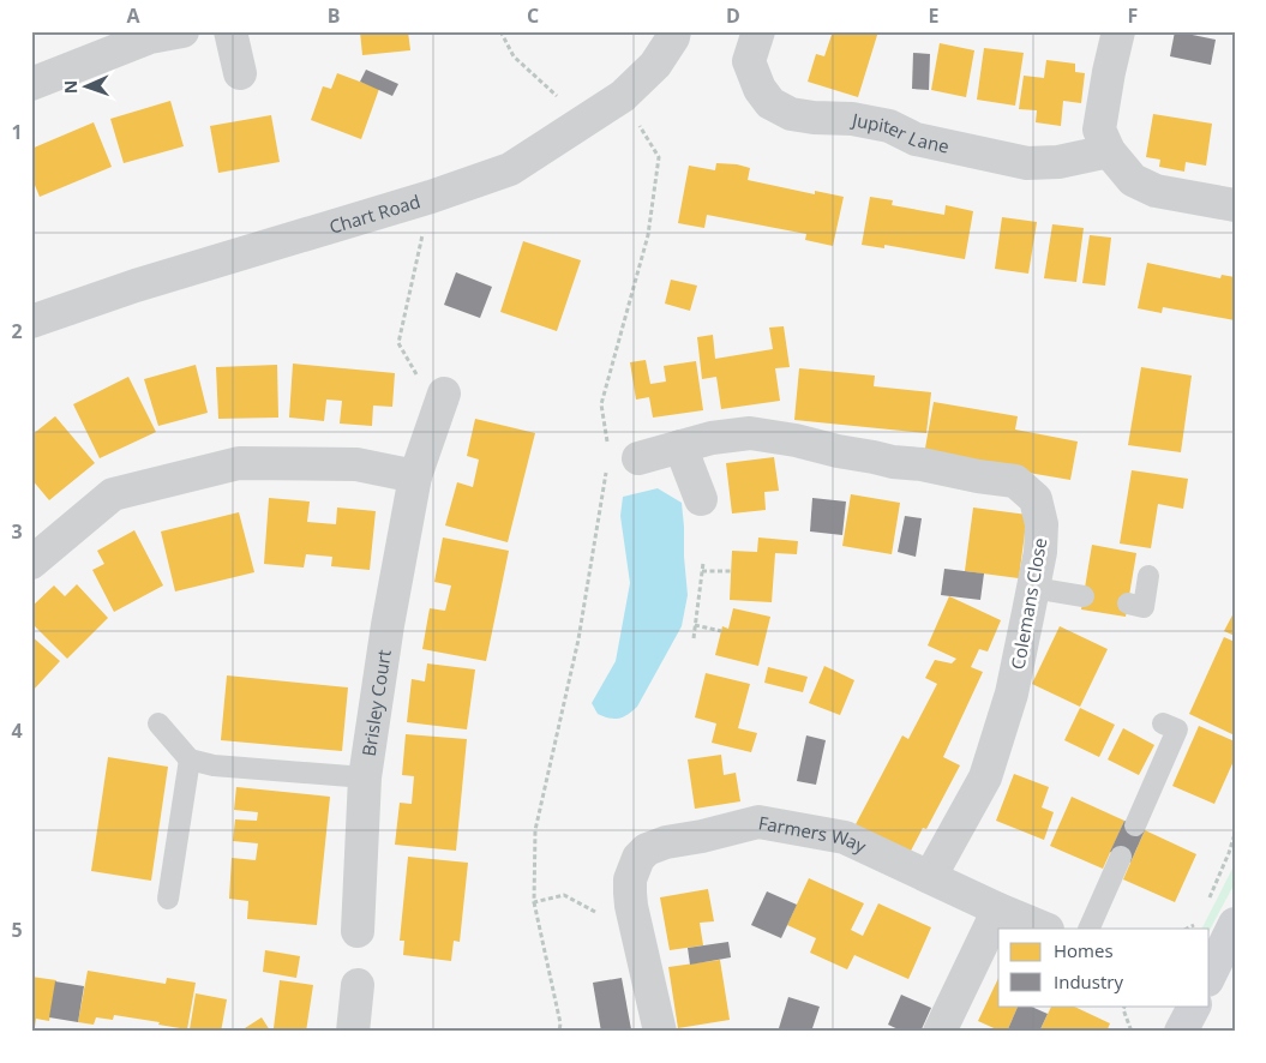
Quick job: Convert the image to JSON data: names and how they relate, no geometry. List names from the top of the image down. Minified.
{"streets":{"street":["Jupiter Lane","Chart Road","Colemans Close","Brisley Court","Farmers Way"]},"crossings":[["Colemans Close","Farmers Way"]],"legend":["Homes","Industry"],"north":"left","grid":{"columns":["A","B","C","D","E","F"],"rows":["1","2","3","4","5"]}}
